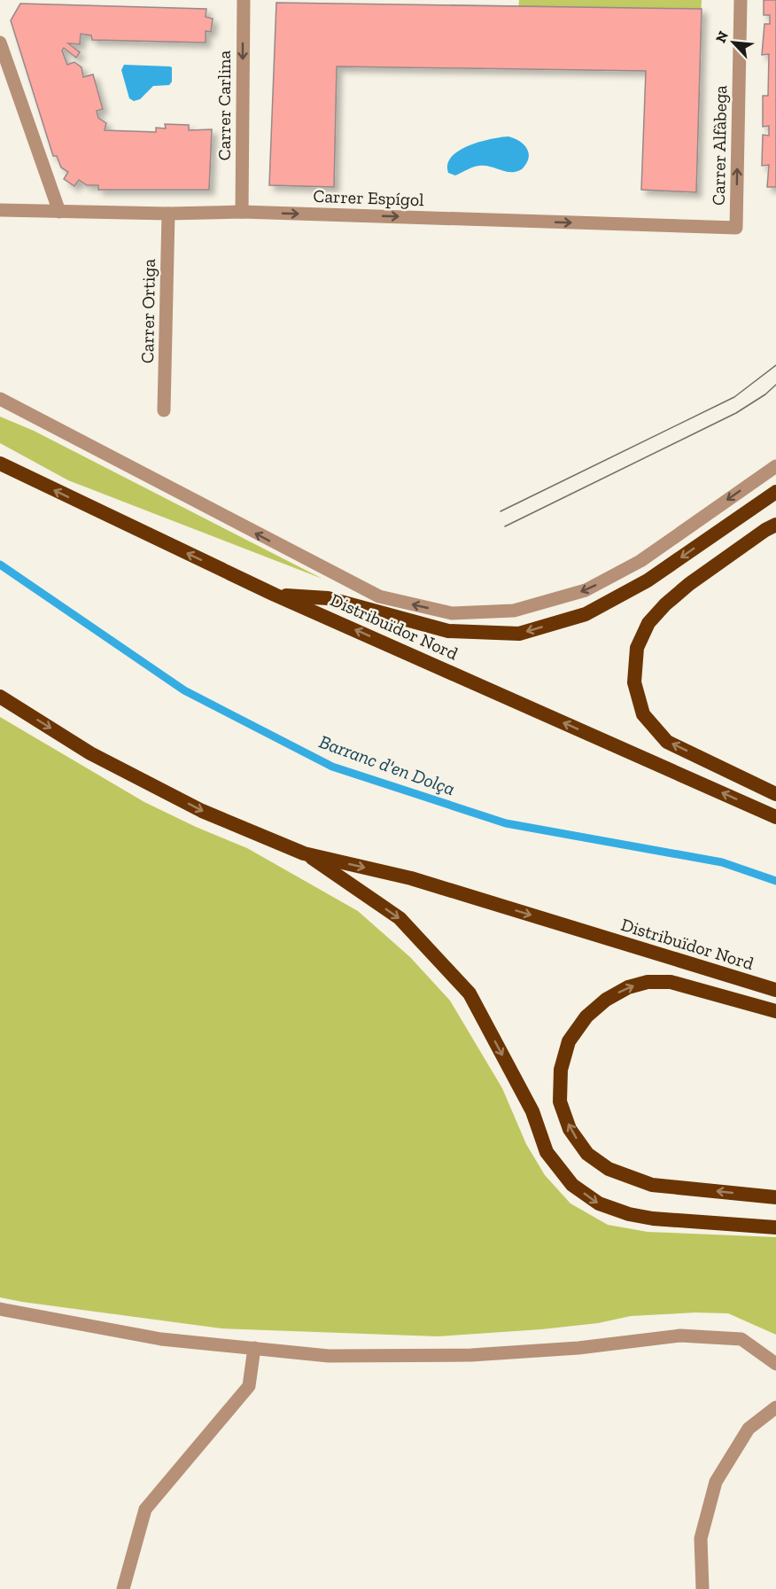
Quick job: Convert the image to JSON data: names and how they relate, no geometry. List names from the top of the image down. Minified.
{"streets":{"highway":["Distribuïdor Nord"],"street":["Carrer Carlina","Carrer Alfàbega","Carrer Espígol","Carrer Ortiga"]},"crossings":[["Carrer Carlina","Carrer Espígol"],["Carrer Alfàbega","Carrer Espígol"],["Carrer Espígol","Carrer Ortiga"]],"one_way":["Carrer Carlina","Carrer Alfàbega","Carrer Espígol"],"water":["Barranc d'en Dolça"],"north":"top left"}
